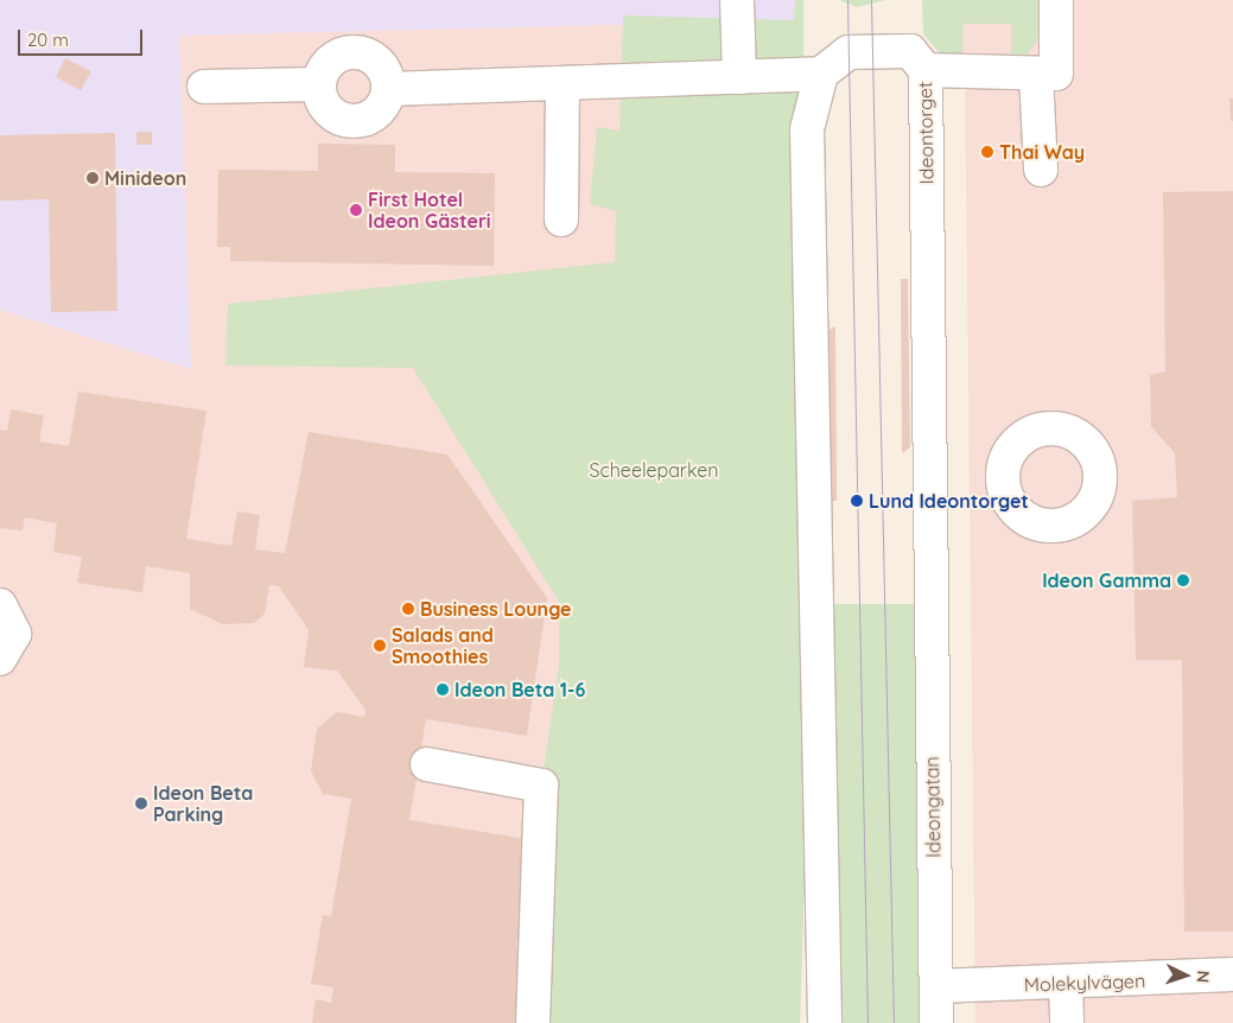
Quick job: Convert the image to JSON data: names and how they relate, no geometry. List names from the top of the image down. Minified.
{"streets":{"street":["Ideontorget","Ideongatan","Molekylvägen"]},"crossings":[["Ideontorget","Ideongatan"],["Ideongatan","Molekylvägen"]],"parks":["Scheeleparken"],"places":["Thai Way","Minideon","First Hotel Ideon Gästeri","Lund Ideontorget","Ideon Gamma","Business Lounge","Salads and Smoothies","Ideon Beta 1-6","Ideon Beta Parking"],"scale_bar":"20 m","north":"right"}
